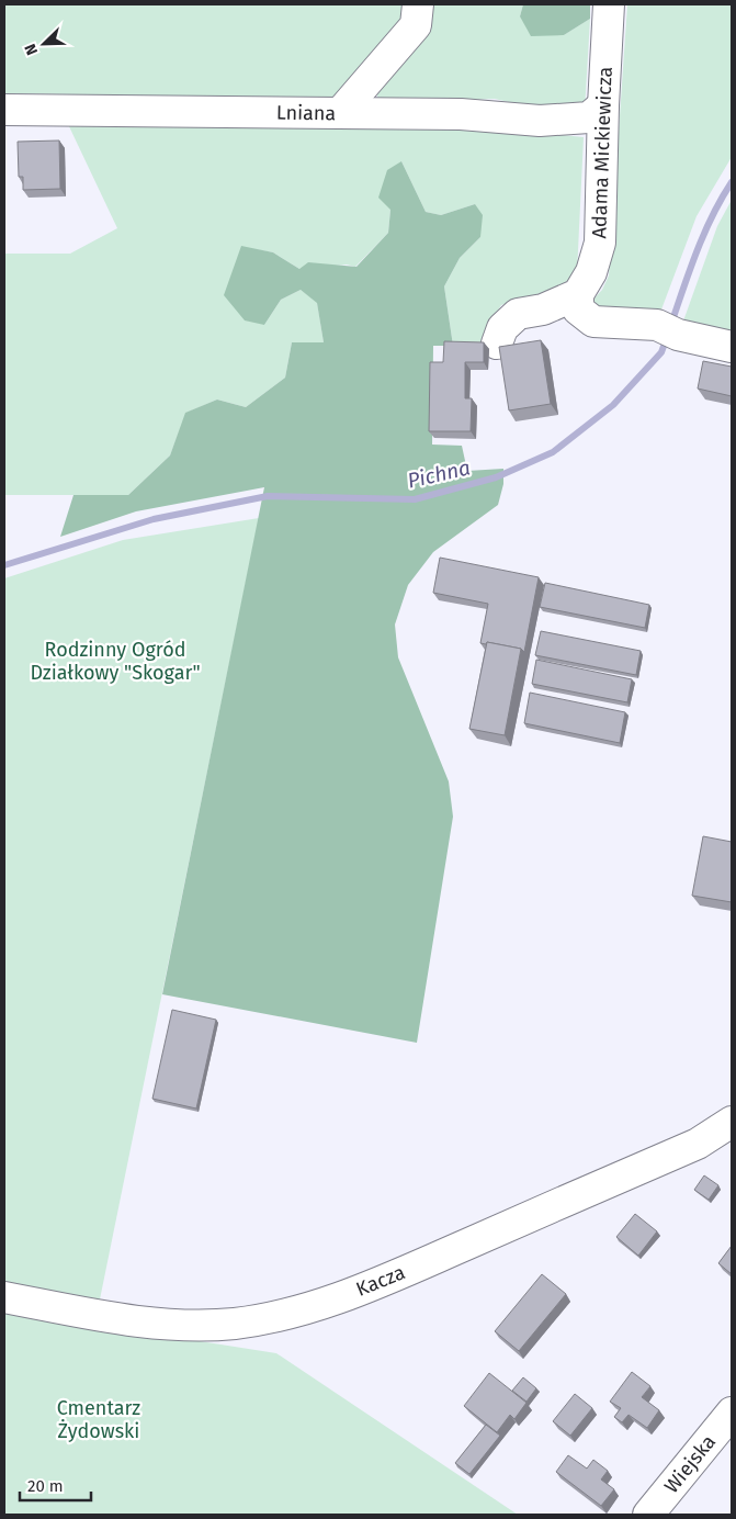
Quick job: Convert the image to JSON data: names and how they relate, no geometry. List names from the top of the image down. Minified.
{"streets":{"street":["Lniana","Adama Mickiewicza","Kacza","Wiejska"]},"crossings":[["Lniana","Adama Mickiewicza"]],"water":["Pichna"],"parks":["Rodzinny Ogród Działkowy \"Skogar\"","Cmentarz Żydowski"],"scale_bar":"20 m","north":"bottom left"}
